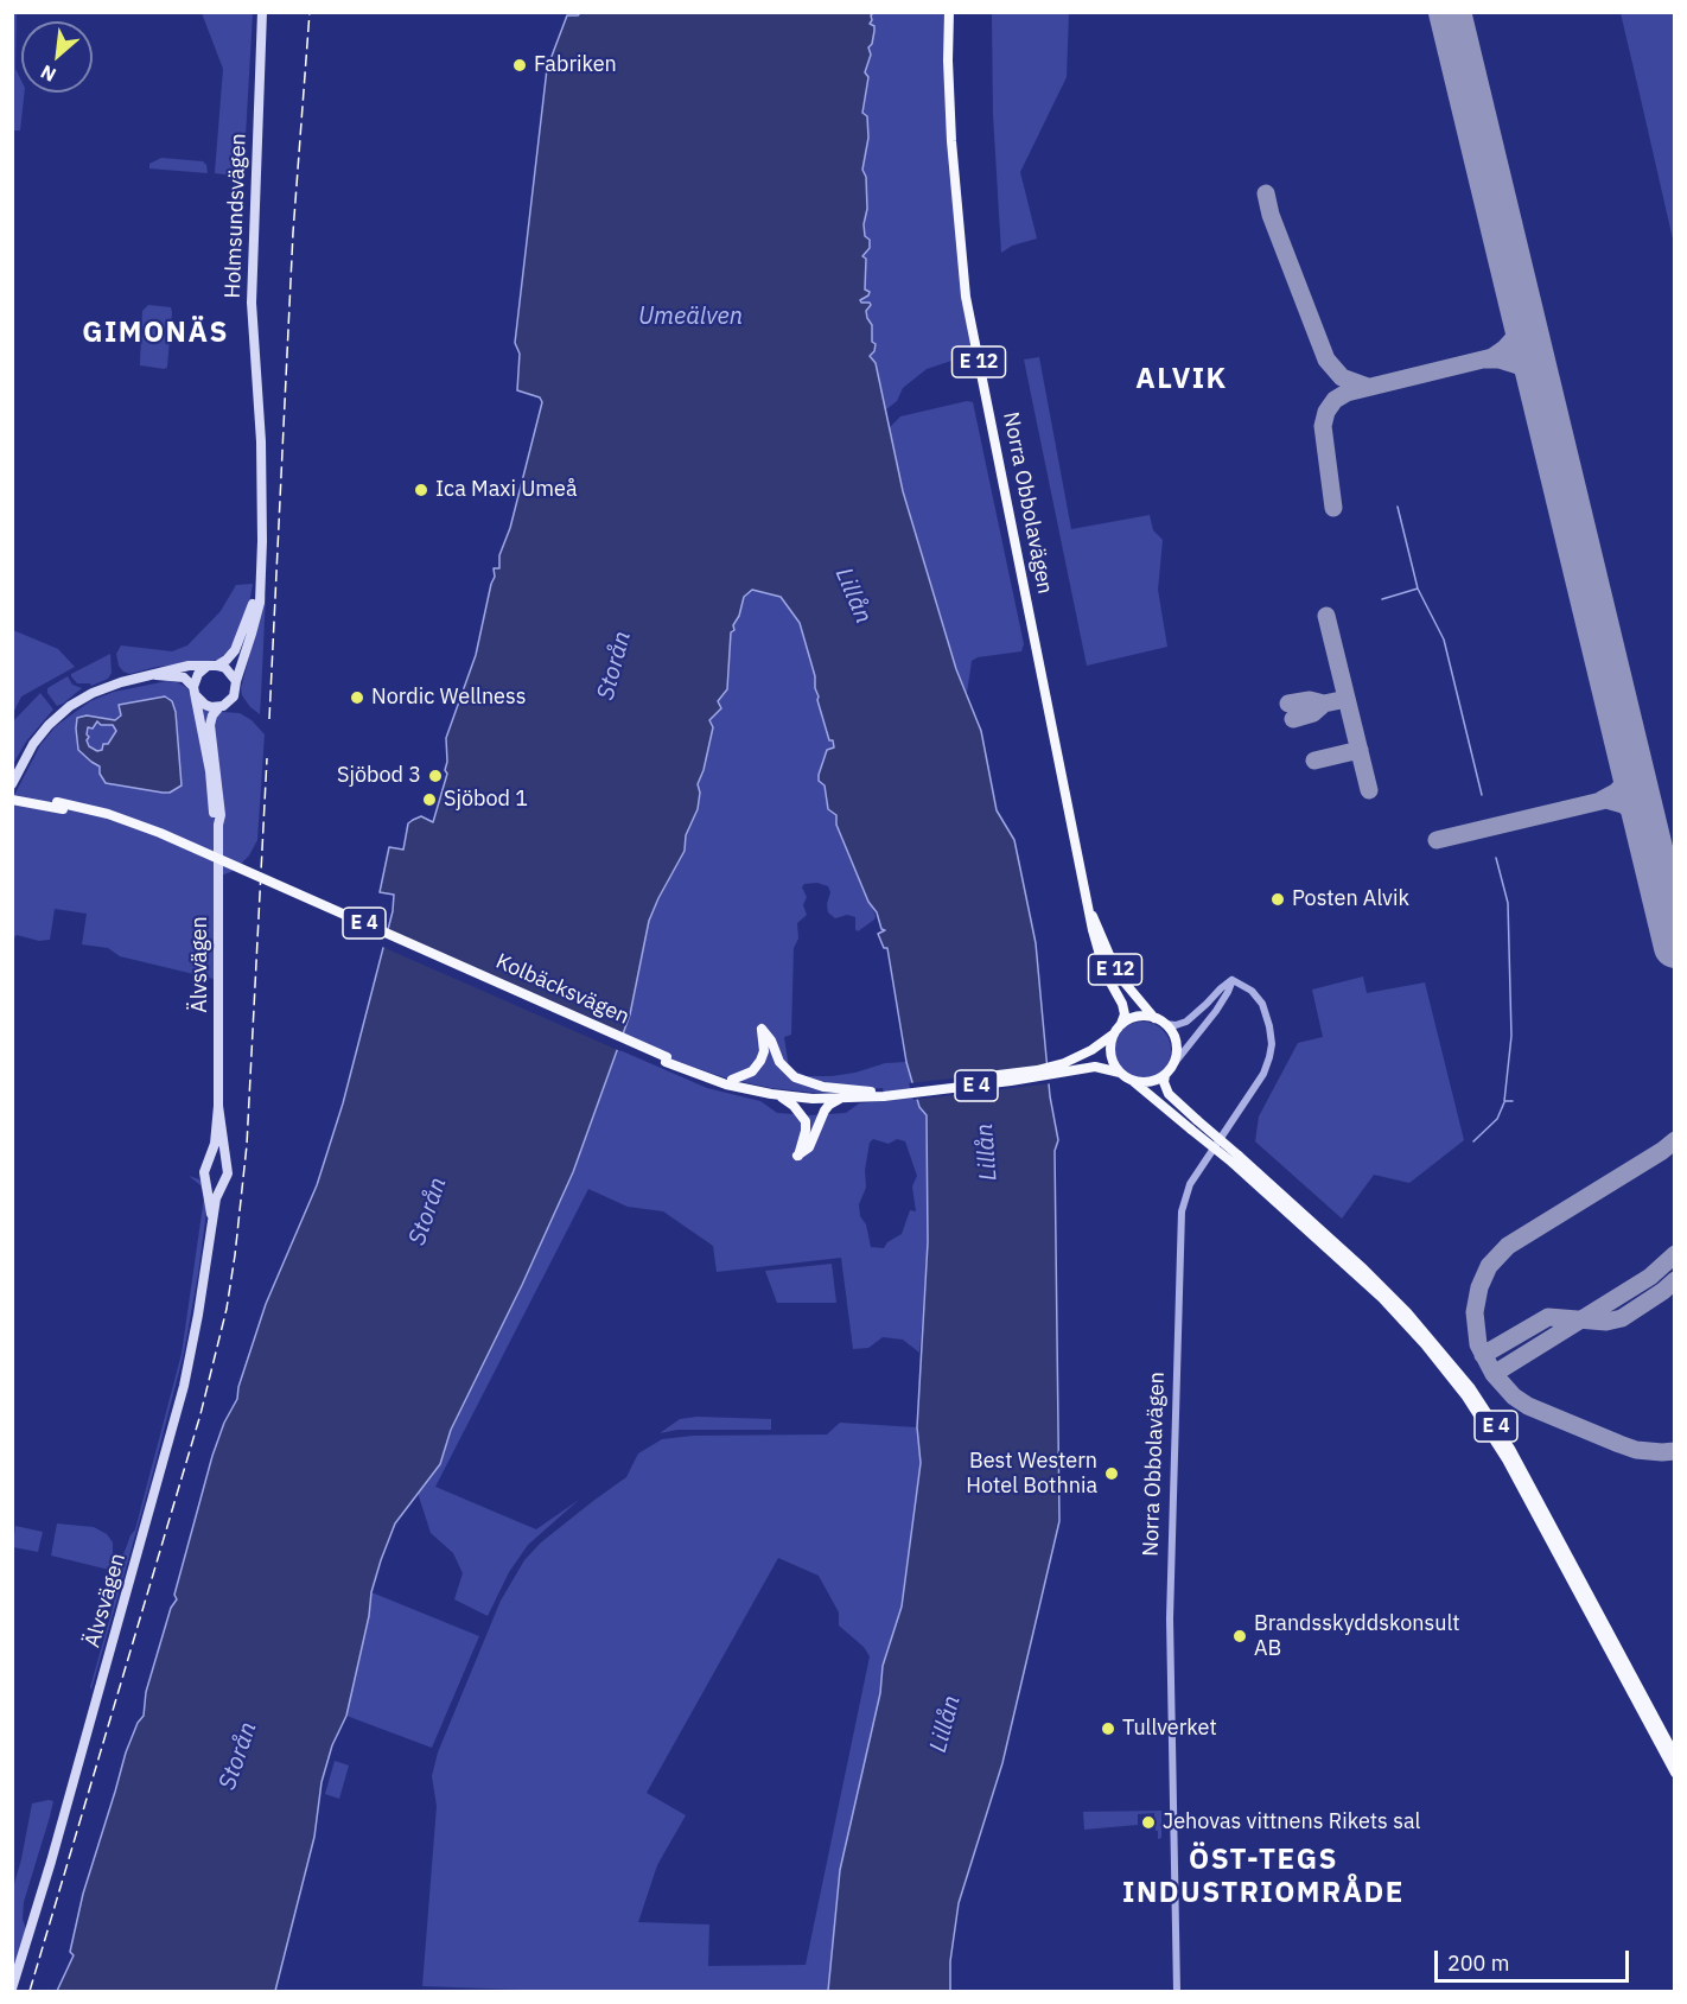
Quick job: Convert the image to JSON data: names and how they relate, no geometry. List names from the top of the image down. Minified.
{"streets":{"highway":["E 12","Norra Obbolavägen","E 4","Kolbäcksvägen"],"main road":["Holmsundsvägen","Älvsvägen"]},"crossings":[["Holmsundsvägen","Älvsvägen"],["Norra Obbolavägen","E 4"],["Norra Obbolavägen","Kolbäcksvägen"],["E 4","Kolbäcksvägen"]],"districts":["GIMONÄS","ALVIK","ÖST-TEGS INDUSTRIOMRÅDE"],"water":["Umeälven","Lillån","Storån"],"places":["Fabriken","Ica Maxi Umeå","Nordic Wellness","Sjöbod 3","Sjöbod 1","Posten Alvik","Best Western Hotel Bothnia","Brandsskyddskonsult AB","Tullverket","Jehovas vittnens Rikets sal"],"scale_bar":"200 m","north":"bottom left"}
